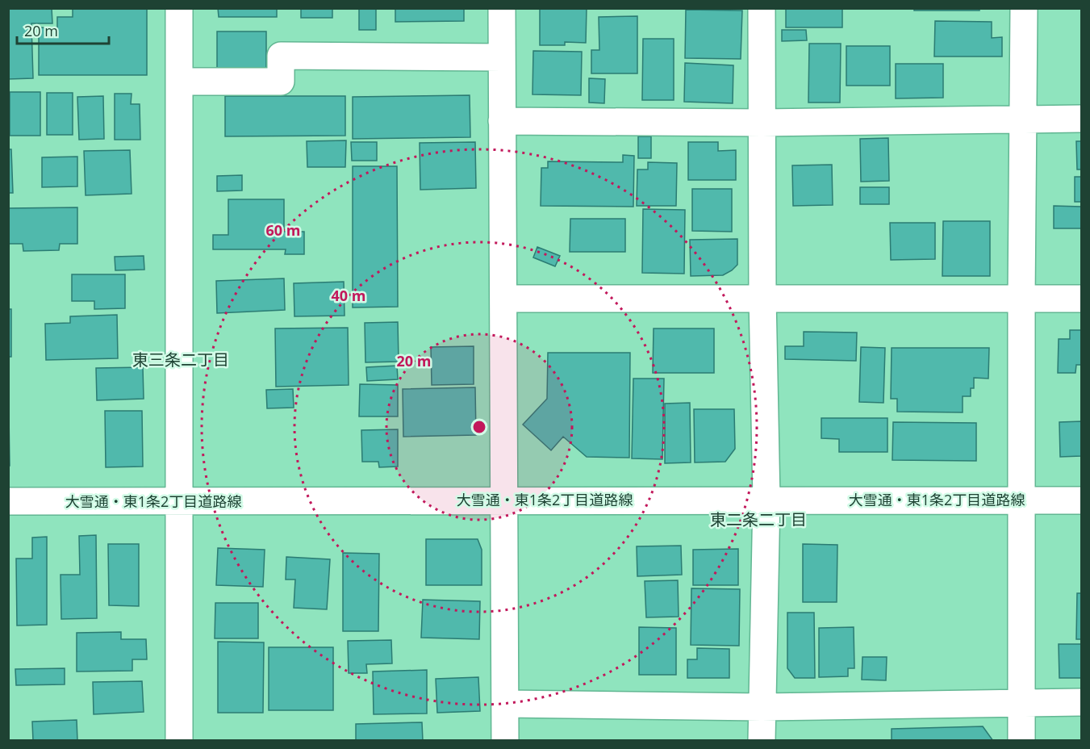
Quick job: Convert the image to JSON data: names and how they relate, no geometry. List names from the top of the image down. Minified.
{"streets":{"street":["大雪通・東1条2丁目道路線"]},"districts":["東三条二丁目","東二条二丁目"],"scale_bar":"20 m","rings":["60 m","40 m","20 m"]}
